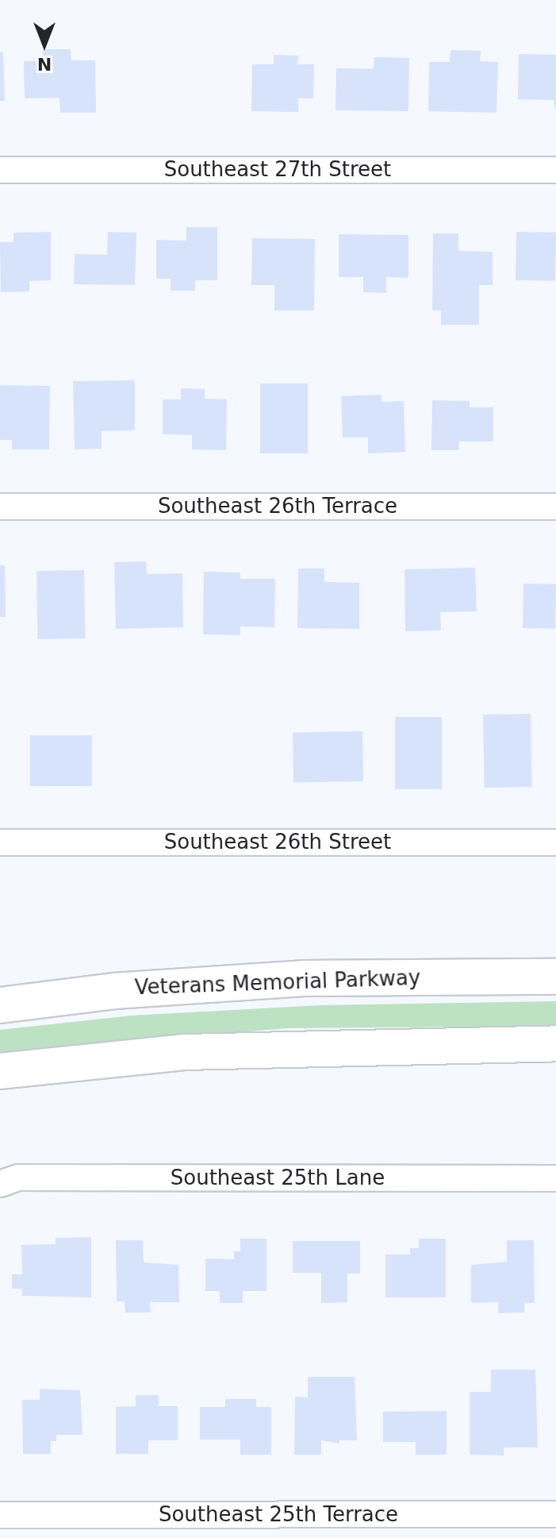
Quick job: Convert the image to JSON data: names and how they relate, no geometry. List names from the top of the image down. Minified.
{"streets":{"highway":["Veterans Memorial Parkway"],"street":["Southeast 27th Street","Southeast 26th Terrace","Southeast 26th Street","Southeast 25th Lane","Southeast 25th Terrace"]},"north":"bottom"}
